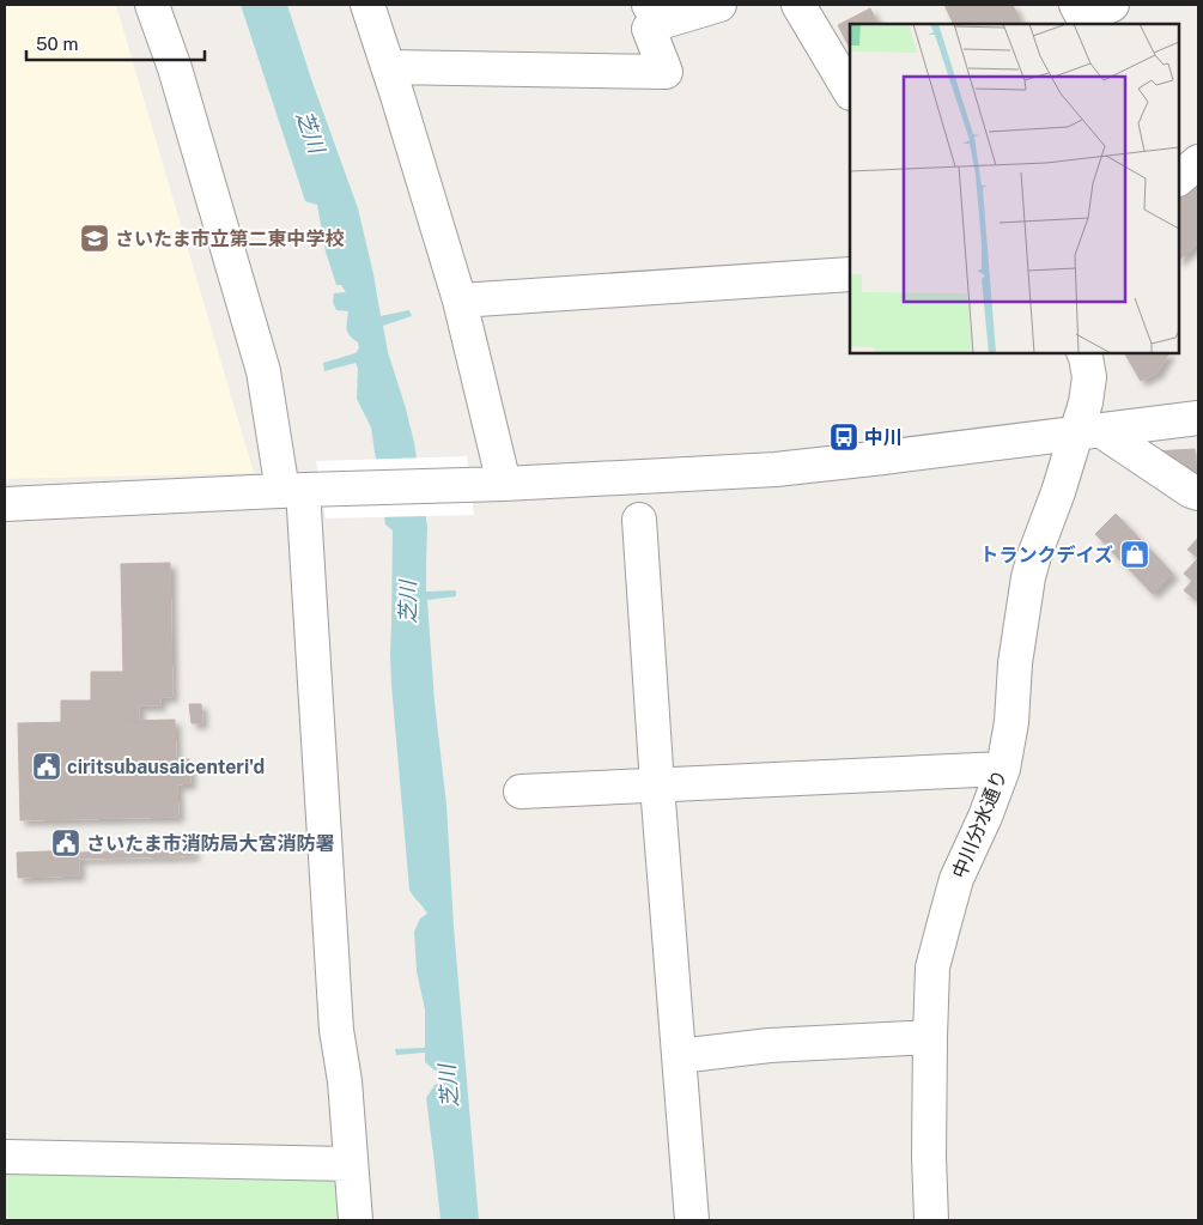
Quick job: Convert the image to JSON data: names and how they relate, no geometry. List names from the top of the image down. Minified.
{"streets":{"street":["中川分水通り"]},"water":["芝川"],"places":{"school or university":["さいたま市立第二東中学校"],"bus stop":["中川"],"shop":["トランクデイズ"],"public building":["ciritsubausaicenteri'd","さいたま市消防局大宮消防署"]},"scale_bar":"50 m"}
